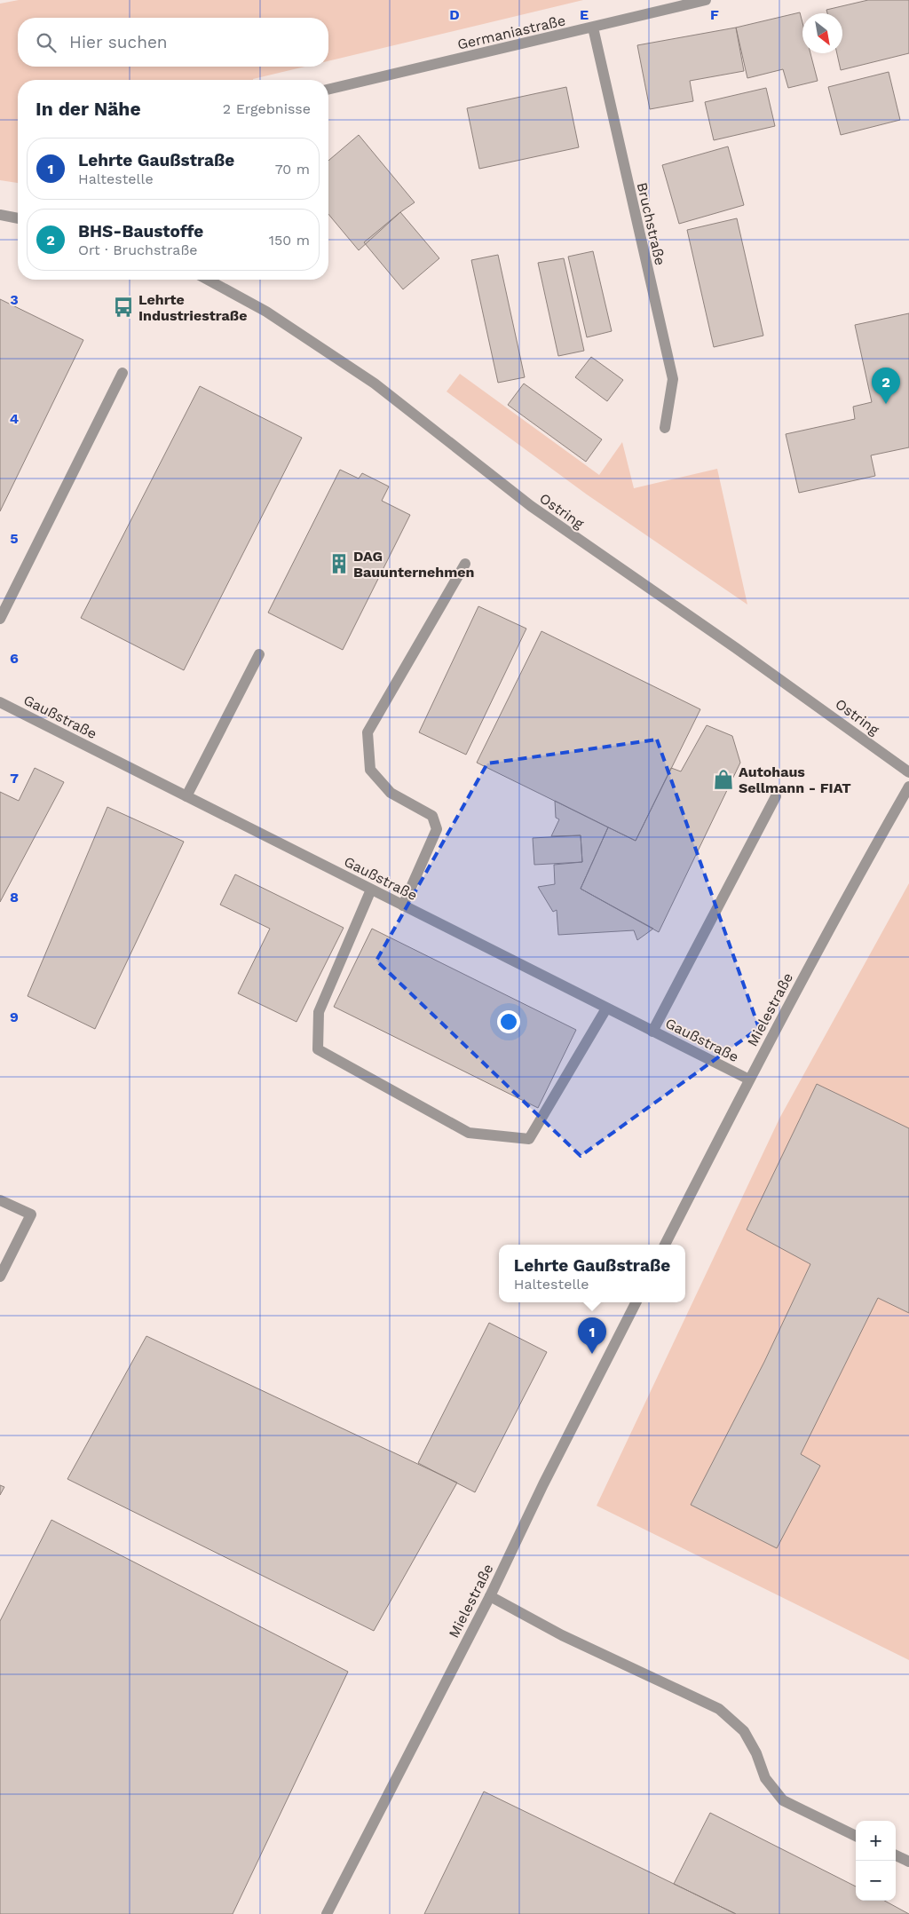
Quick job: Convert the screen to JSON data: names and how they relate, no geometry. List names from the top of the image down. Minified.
{"streets":{"street":["Germaniastraße","Bruchstraße","Ostring","Gaußstraße","Mielestraße"]},"crossings":[["Germaniastraße","Bruchstraße"],["Gaußstraße","Mielestraße"]],"places":{"bus stop":["Lehrte Industriestraße"],"building":["DAG Bauunternehmen"],"shop":["Autohaus Sellmann - FIAT"]},"north":"bottom right","page":{"search":"Hier suchen","heading":["In der Nähe","2 Ergebnisse"],"list":[{"mark":"1","name":"Lehrte Gaußstraße","note":"Haltestelle","value":"70 m"},{"mark":"2","name":"BHS-Baustoffe","note":"Ort · Bruchstraße","value":"150 m"}],"pins":["2","1"],"popup":["Lehrte Gaußstraße","Haltestelle"],"map_buttons":["+","−"]},"grid":{"columns":["D","E","F"],"rows":["3","4","5","6","7","8","9"]}}
